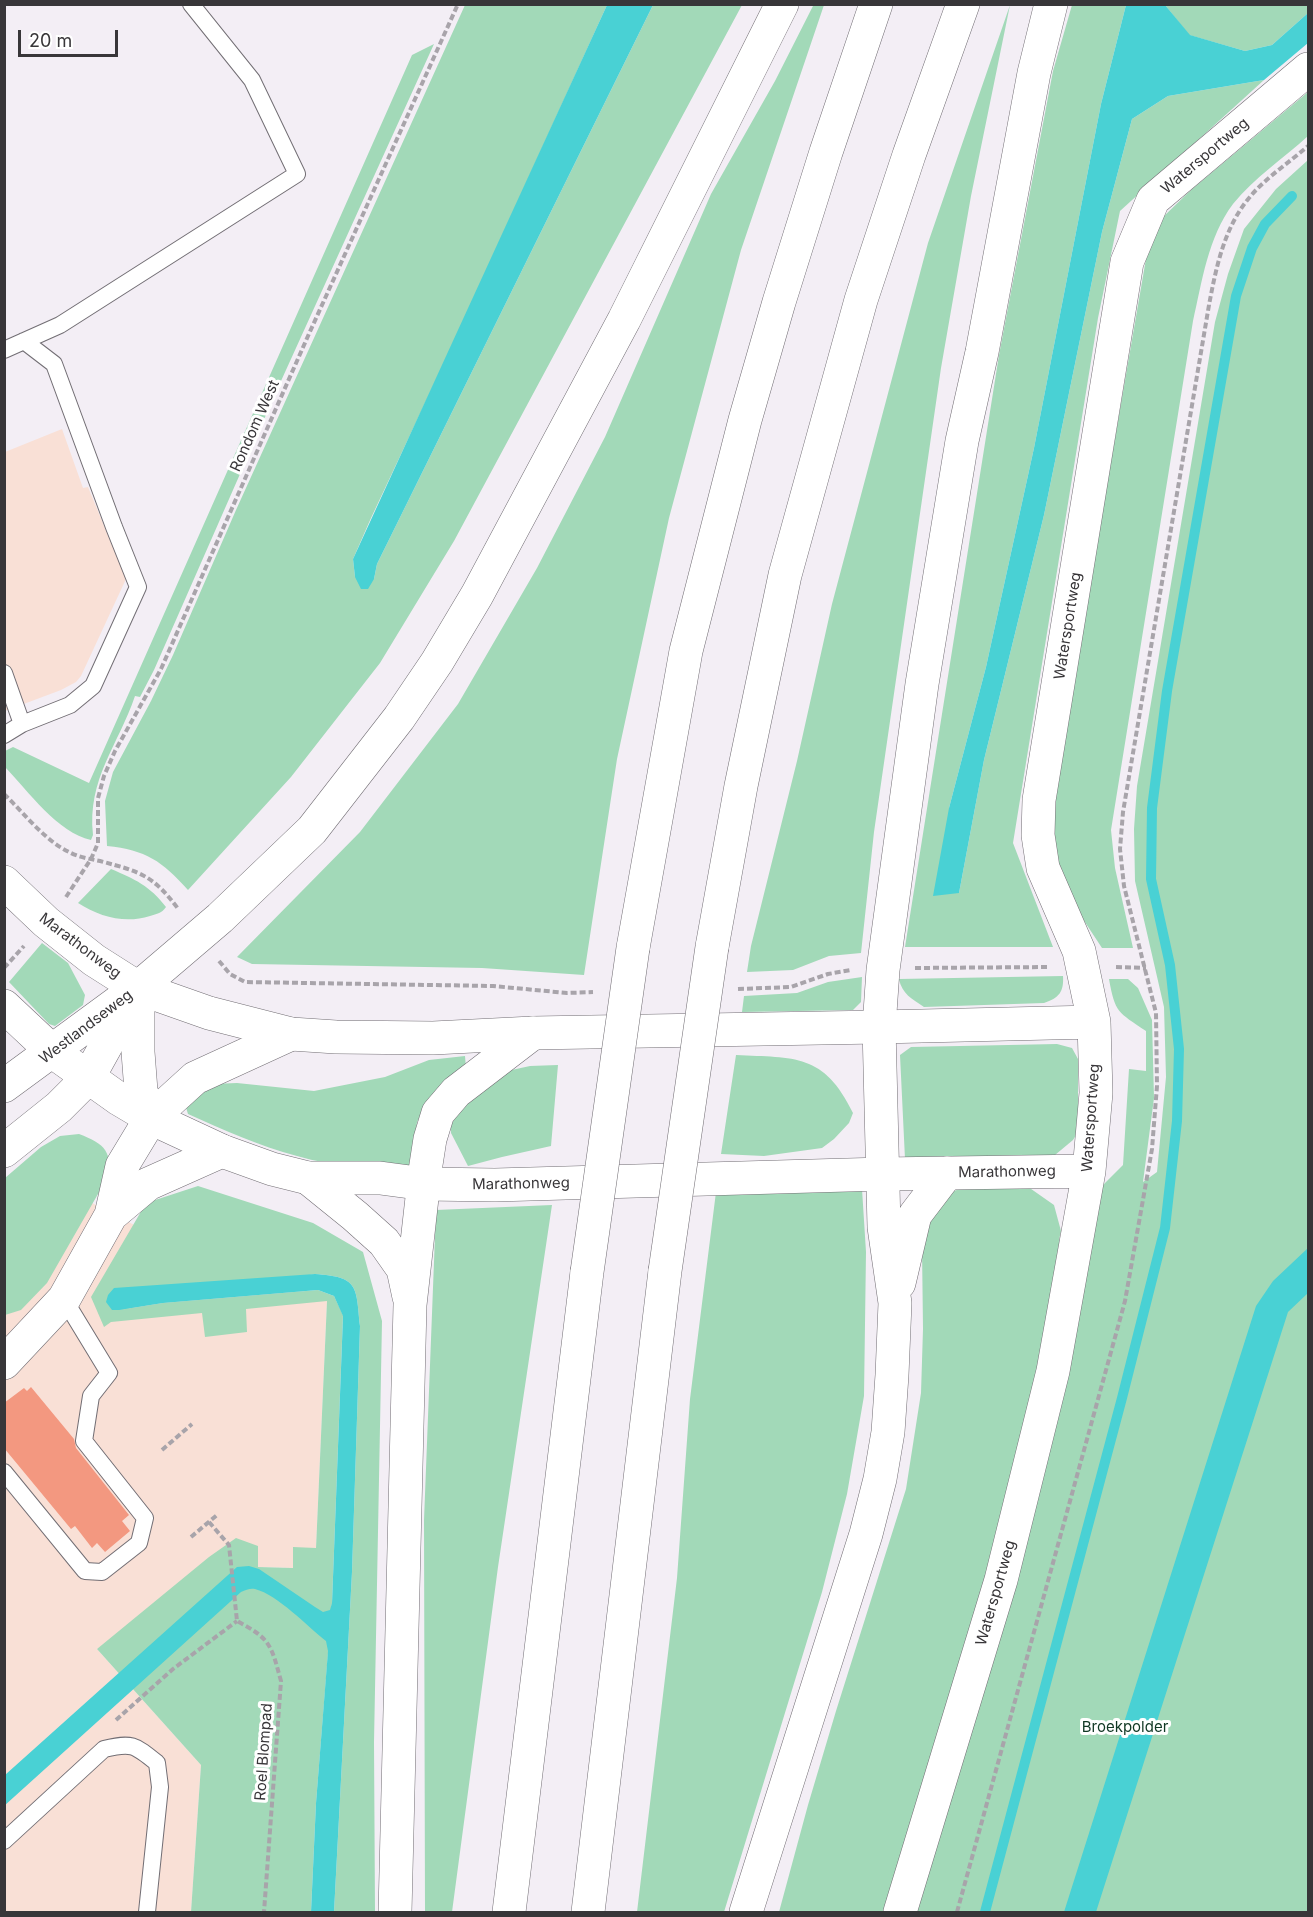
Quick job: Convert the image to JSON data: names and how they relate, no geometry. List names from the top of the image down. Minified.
{"streets":{"main road":["Watersportweg","Marathonweg","Westlandseweg"],"path":["Rondom West","Roel Blompad"]},"crossings":[["Watersportweg","Marathonweg"],["Marathonweg","Westlandseweg"]],"parks":["Broekpolder"],"scale_bar":"20 m"}
